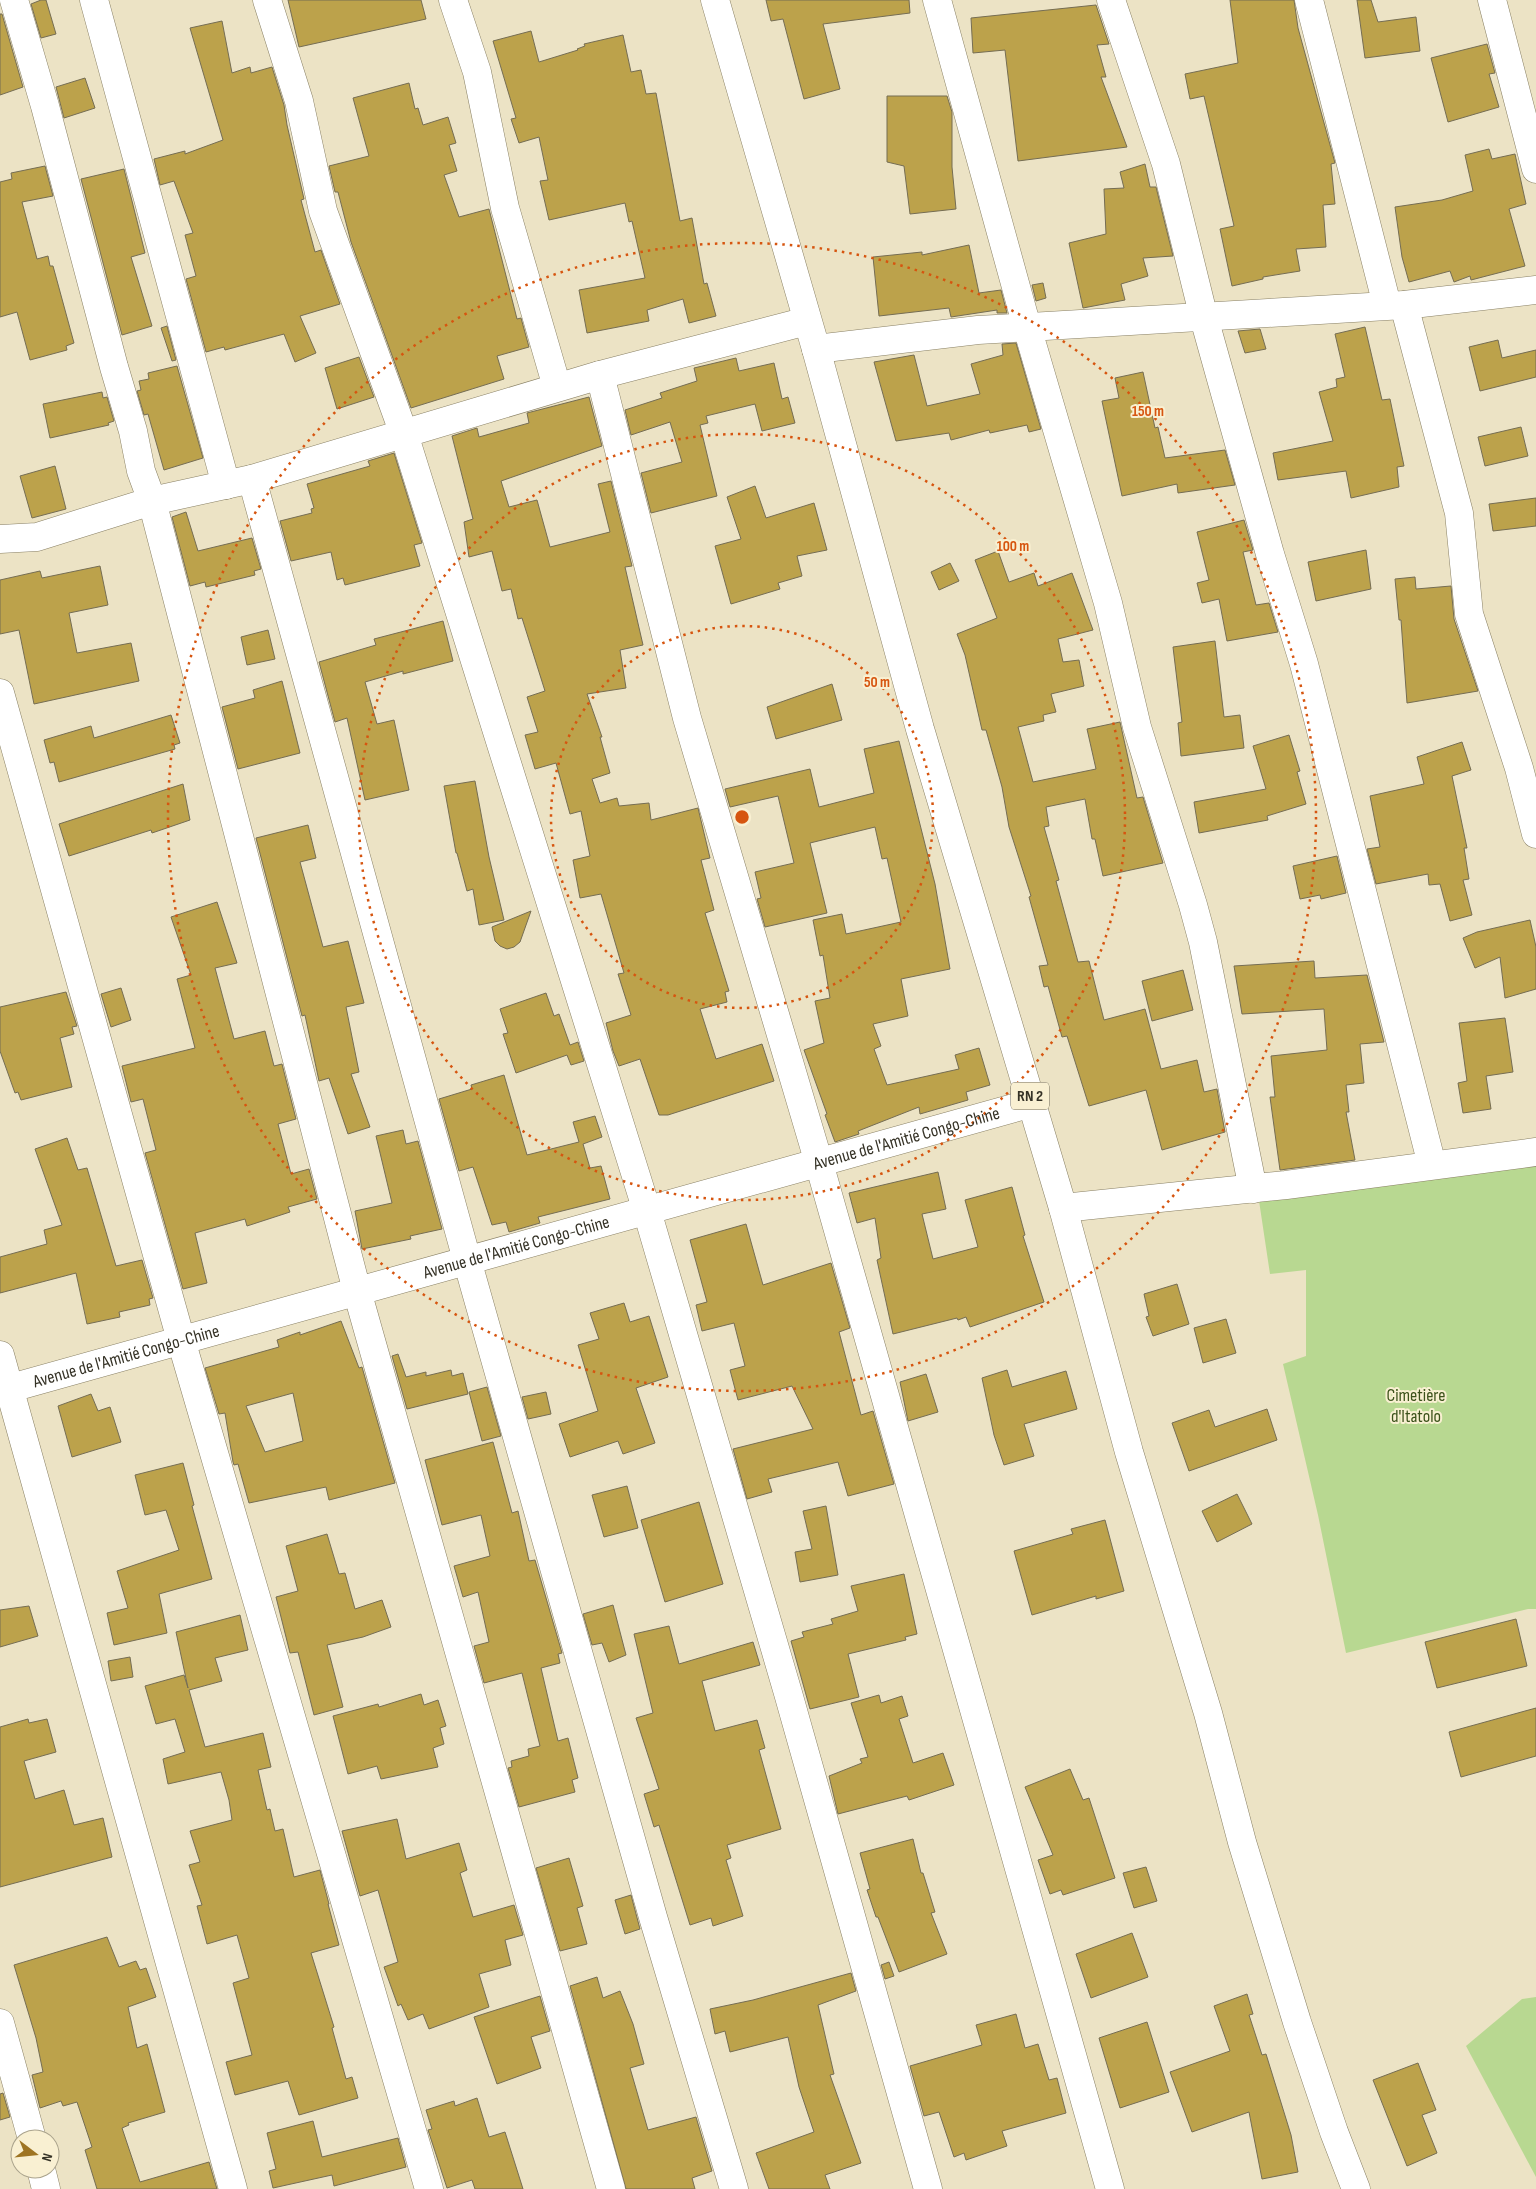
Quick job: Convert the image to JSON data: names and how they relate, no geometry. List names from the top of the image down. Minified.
{"streets":{"main road":["RN 2","Avenue de l'Amitié Congo-Chine"]},"crossings":[["RN 2","Avenue de l'Amitié Congo-Chine"]],"parks":["Cimetière d'Itatolo"],"north":"right","rings":["150 m","100 m","50 m"]}
